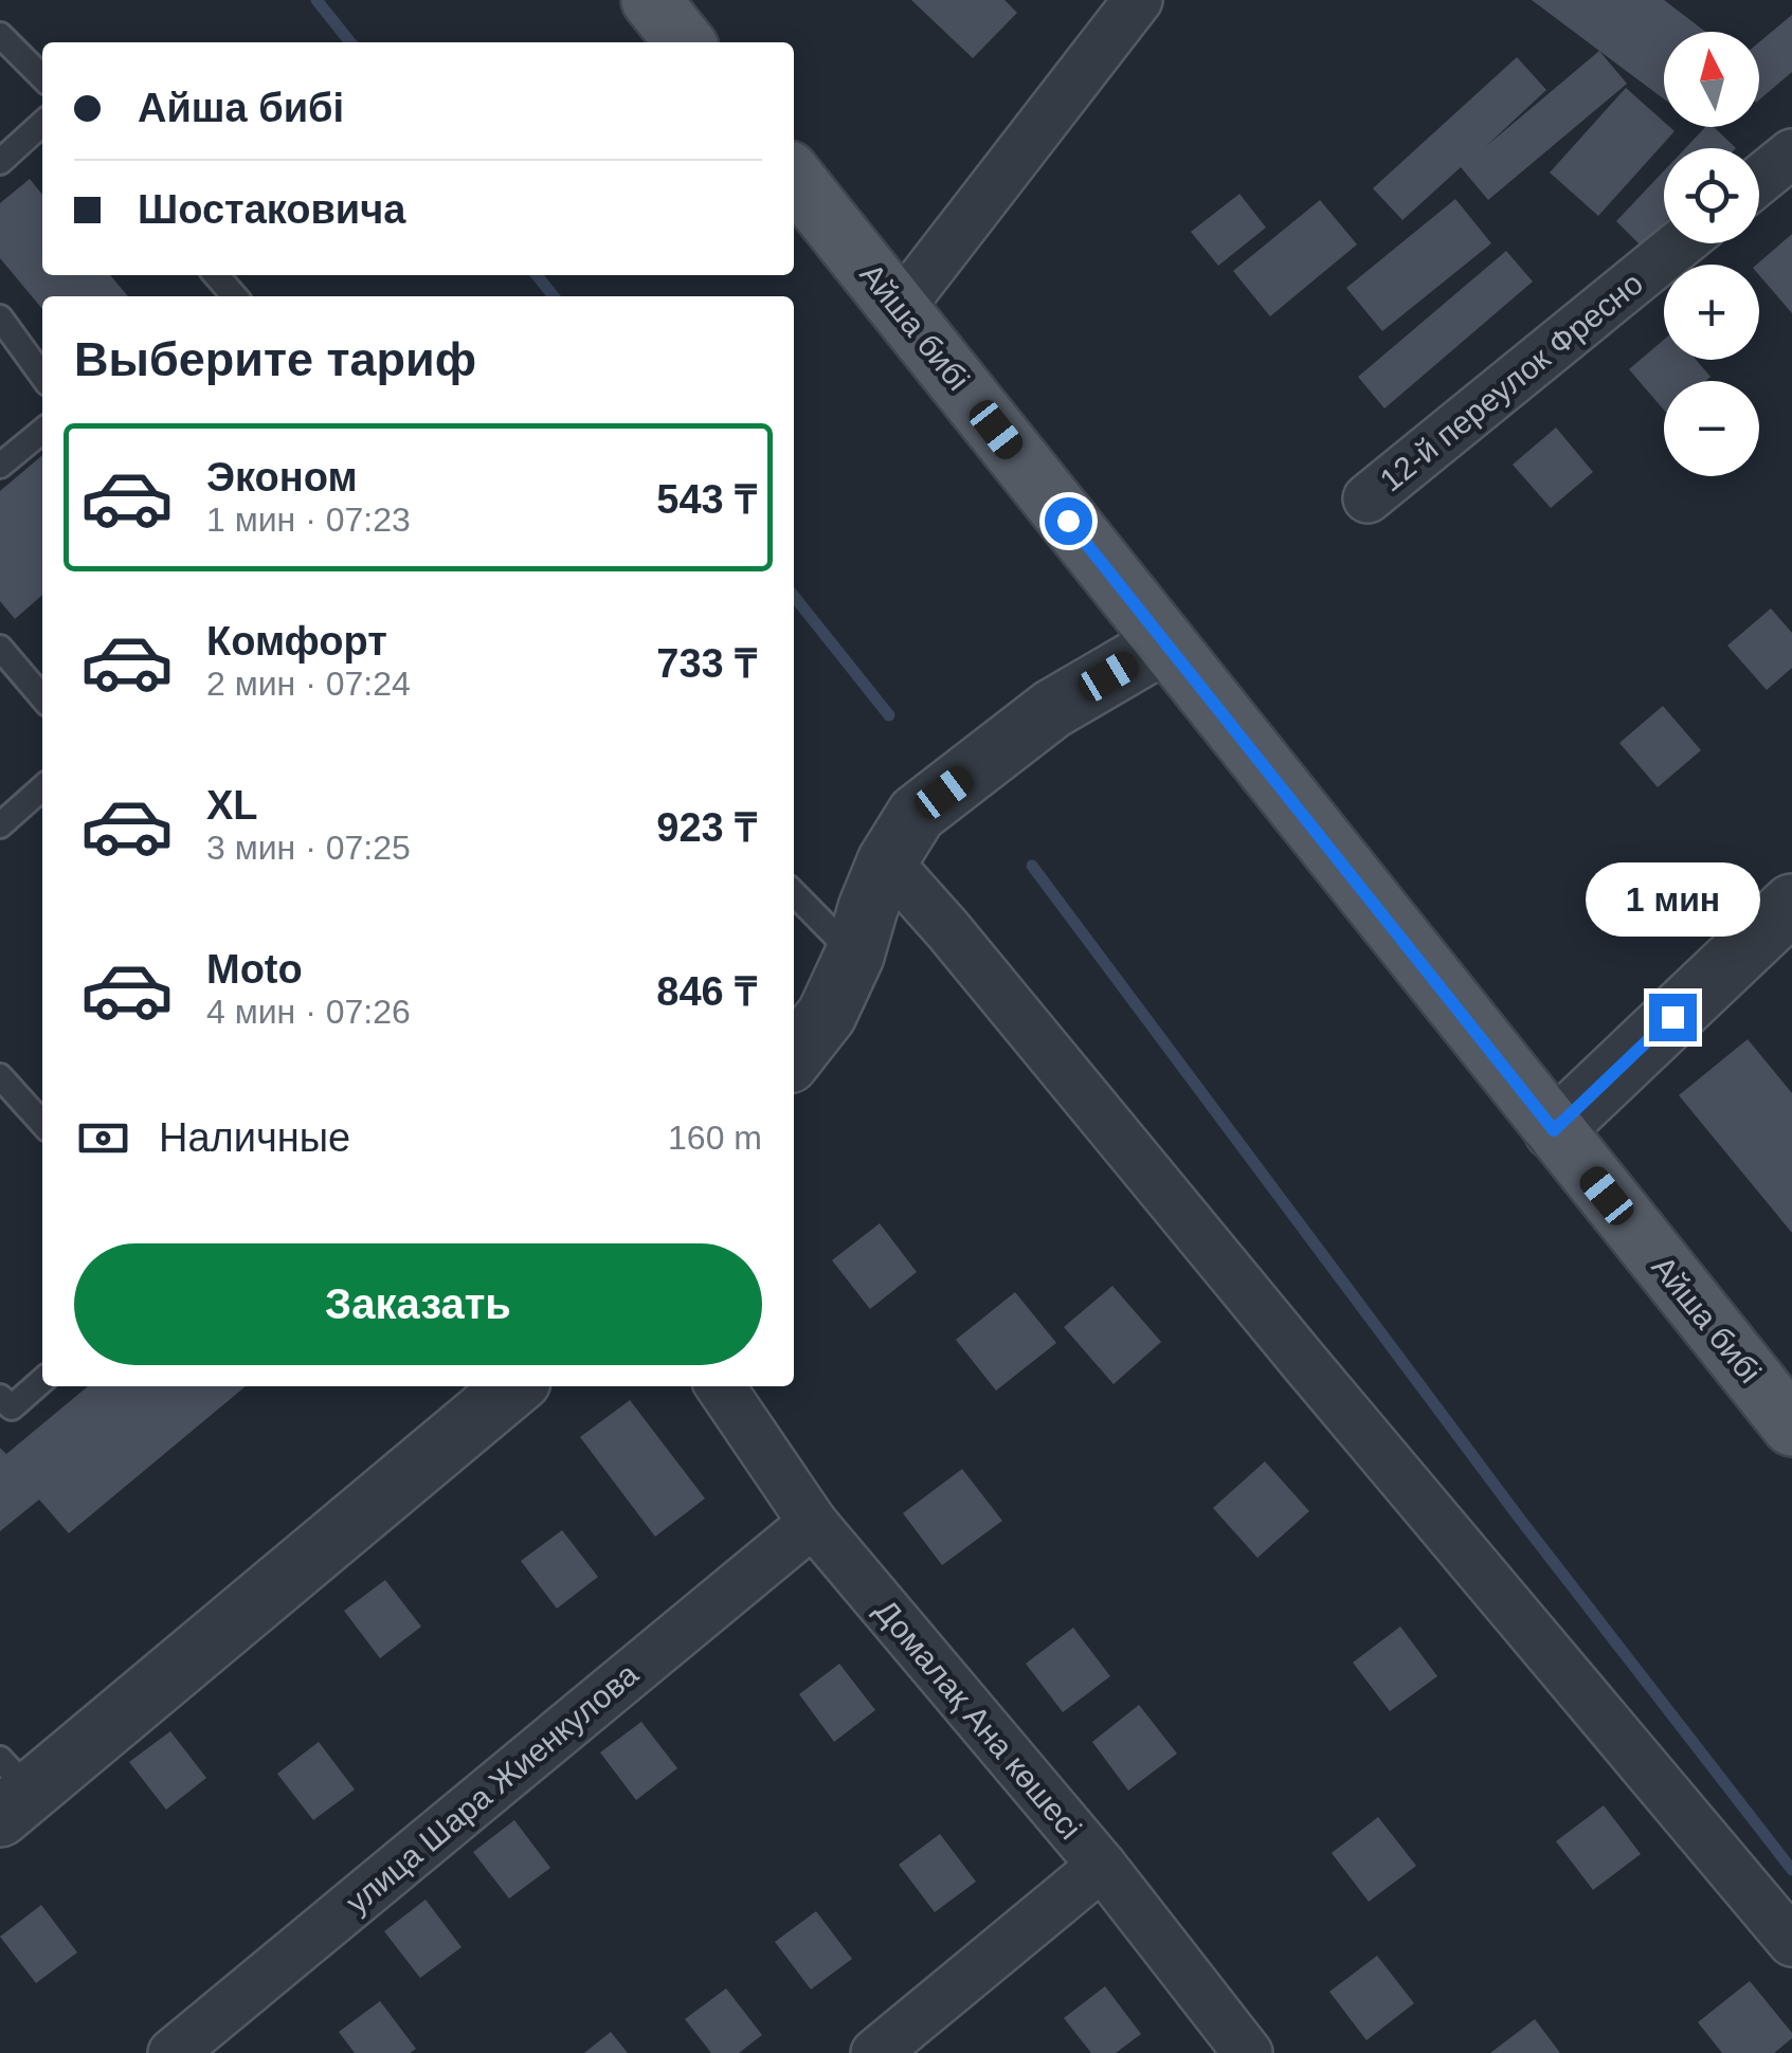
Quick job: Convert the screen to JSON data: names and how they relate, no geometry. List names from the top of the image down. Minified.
{"streets":{"main road":["Айша бибі"],"street":["12-й переулок Фресно","Домалақ Ана көшесі","улица Шара Жиенкулова"]},"crossings":[["Домалақ Ана көшесі","улица Шара Жиенкулова"]],"north":"top","page":{"map_buttons":["+","−"],"banner":["Айша бибі","Шостаковича"],"heading":"Выберите тариф","list":[{"name":"Эконом","note":"1 мин · 07:23","value":"543 ₸"},{"name":"Комфорт","note":"2 мин · 07:24","value":"733 ₸"},{"name":"XL","note":"3 мин · 07:25","value":"923 ₸"},{"name":"Moto","note":"4 мин · 07:26","value":"846 ₸"}],"bubble":"1 мин","pay":["Наличные","160 m"],"buttons":"Заказать"}}
